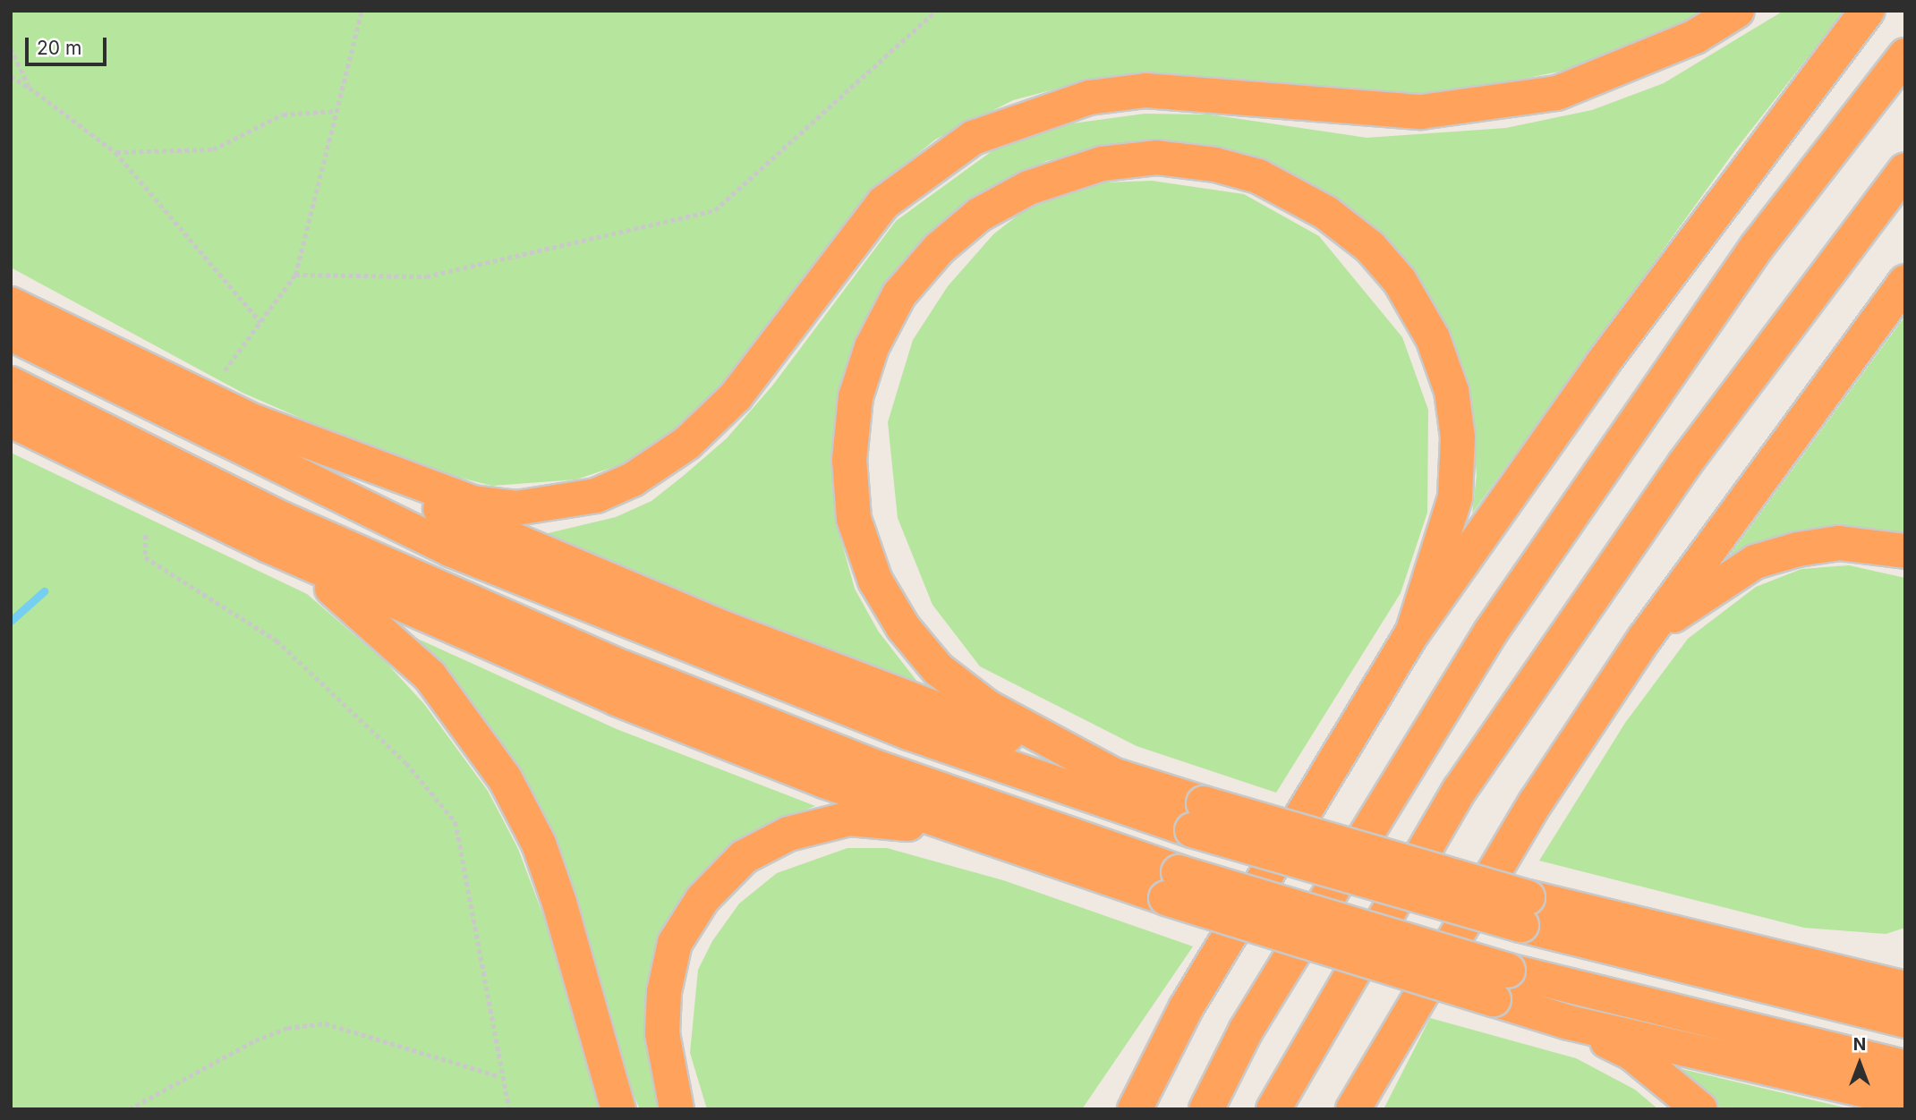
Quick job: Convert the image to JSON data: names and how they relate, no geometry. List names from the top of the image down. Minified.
{"scale_bar":"20 m","north":"top"}
